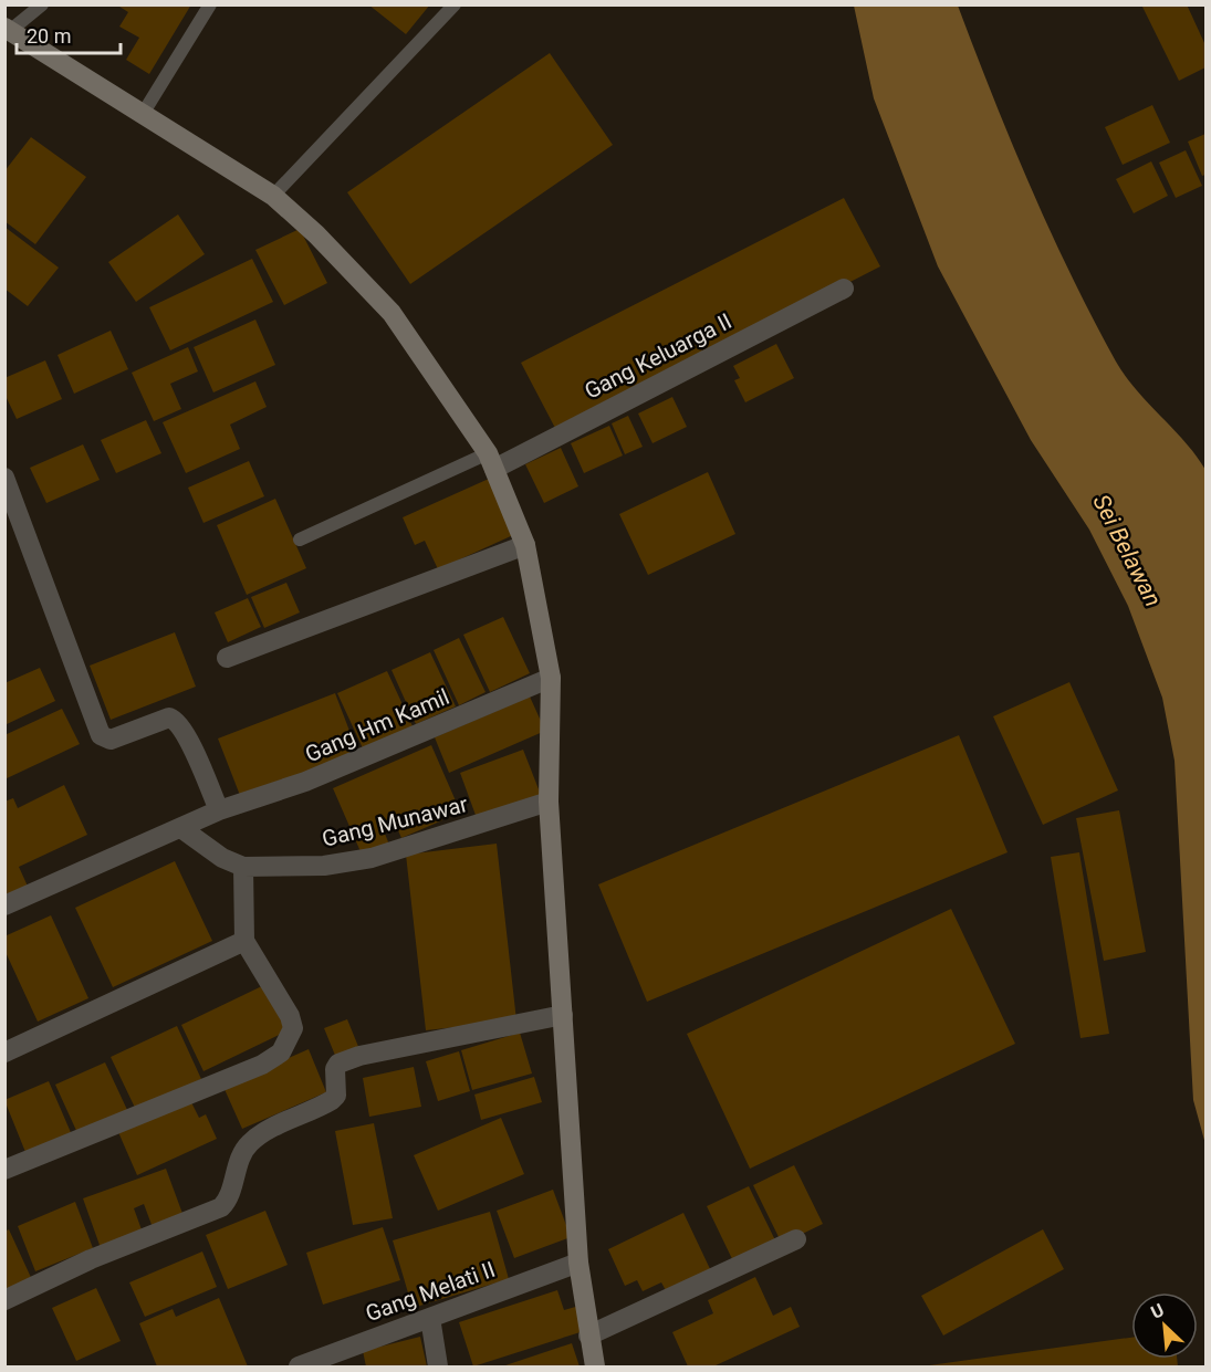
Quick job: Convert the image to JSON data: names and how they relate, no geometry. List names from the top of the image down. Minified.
{"streets":{"street":["Gang Keluarga II","Gang Hm Kamil","Gang Munawar","Gang Melati II"]},"crossings":[["Gang Hm Kamil","Gang Munawar"]],"water":["Sei Belawan"],"scale_bar":"20 m","north":"top left"}
